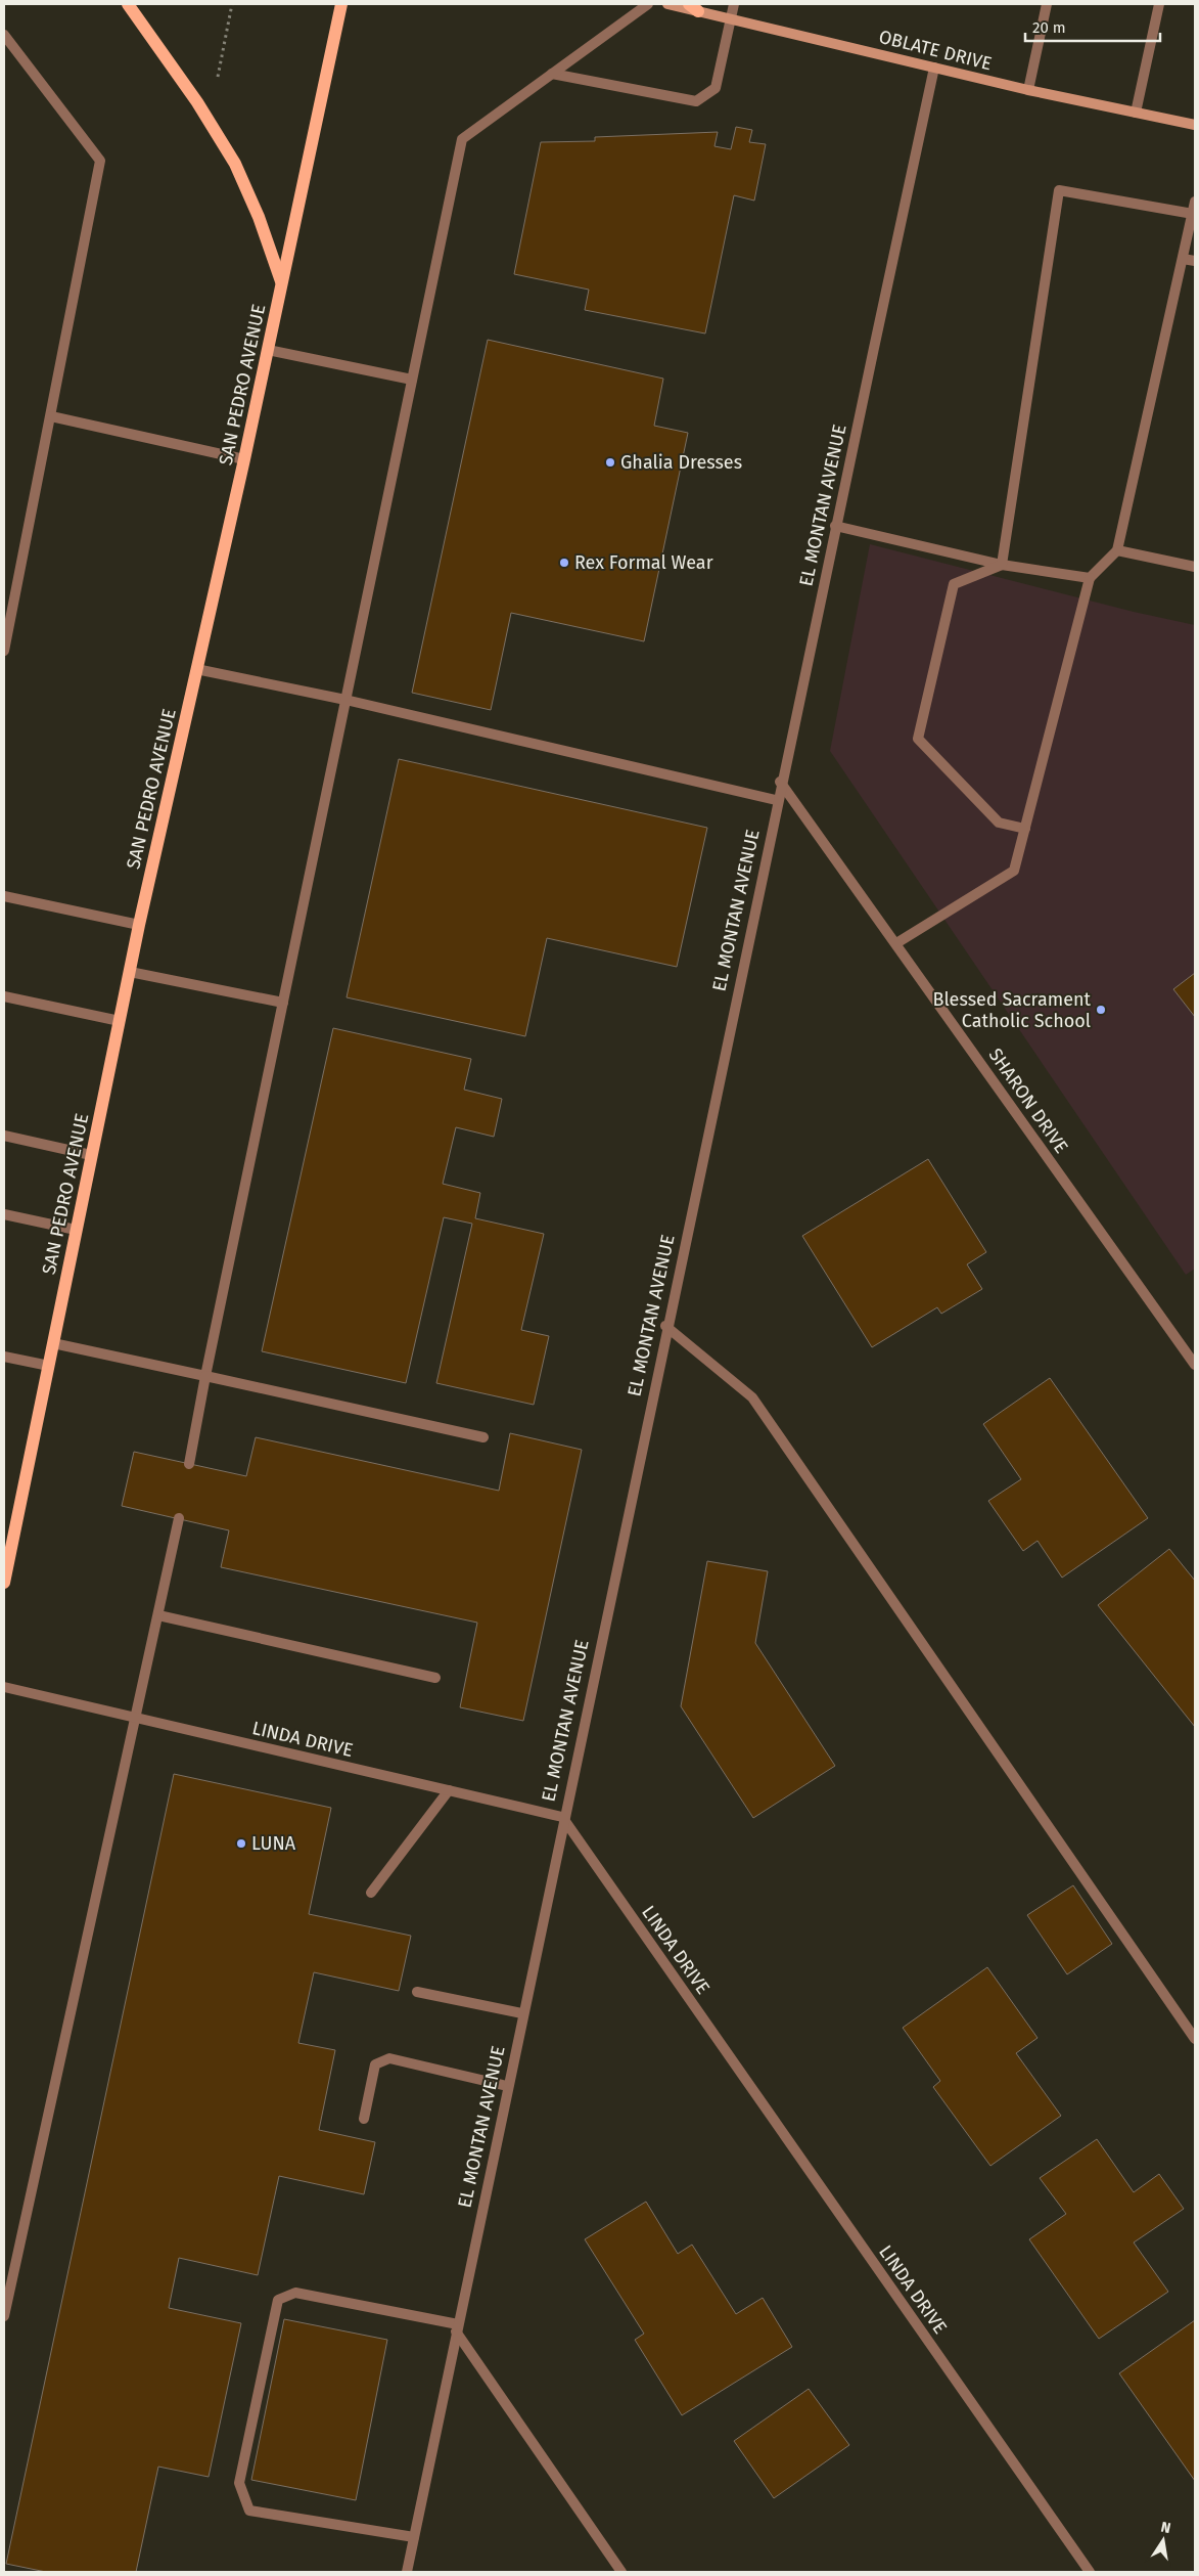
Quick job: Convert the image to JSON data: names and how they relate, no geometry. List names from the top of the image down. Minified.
{"streets":{"main road":["SAN PEDRO AVENUE"],"street":["OBLATE DRIVE","EL MONTAN AVENUE","SHARON DRIVE","LINDA DRIVE"]},"crossings":[["OBLATE DRIVE","EL MONTAN AVENUE"],["EL MONTAN AVENUE","SHARON DRIVE"],["EL MONTAN AVENUE","LINDA DRIVE"]],"places":["Ghalia Dresses","Rex Formal Wear","Blessed Sacrament Catholic School","LUNA"],"scale_bar":"20 m","north":"top"}
